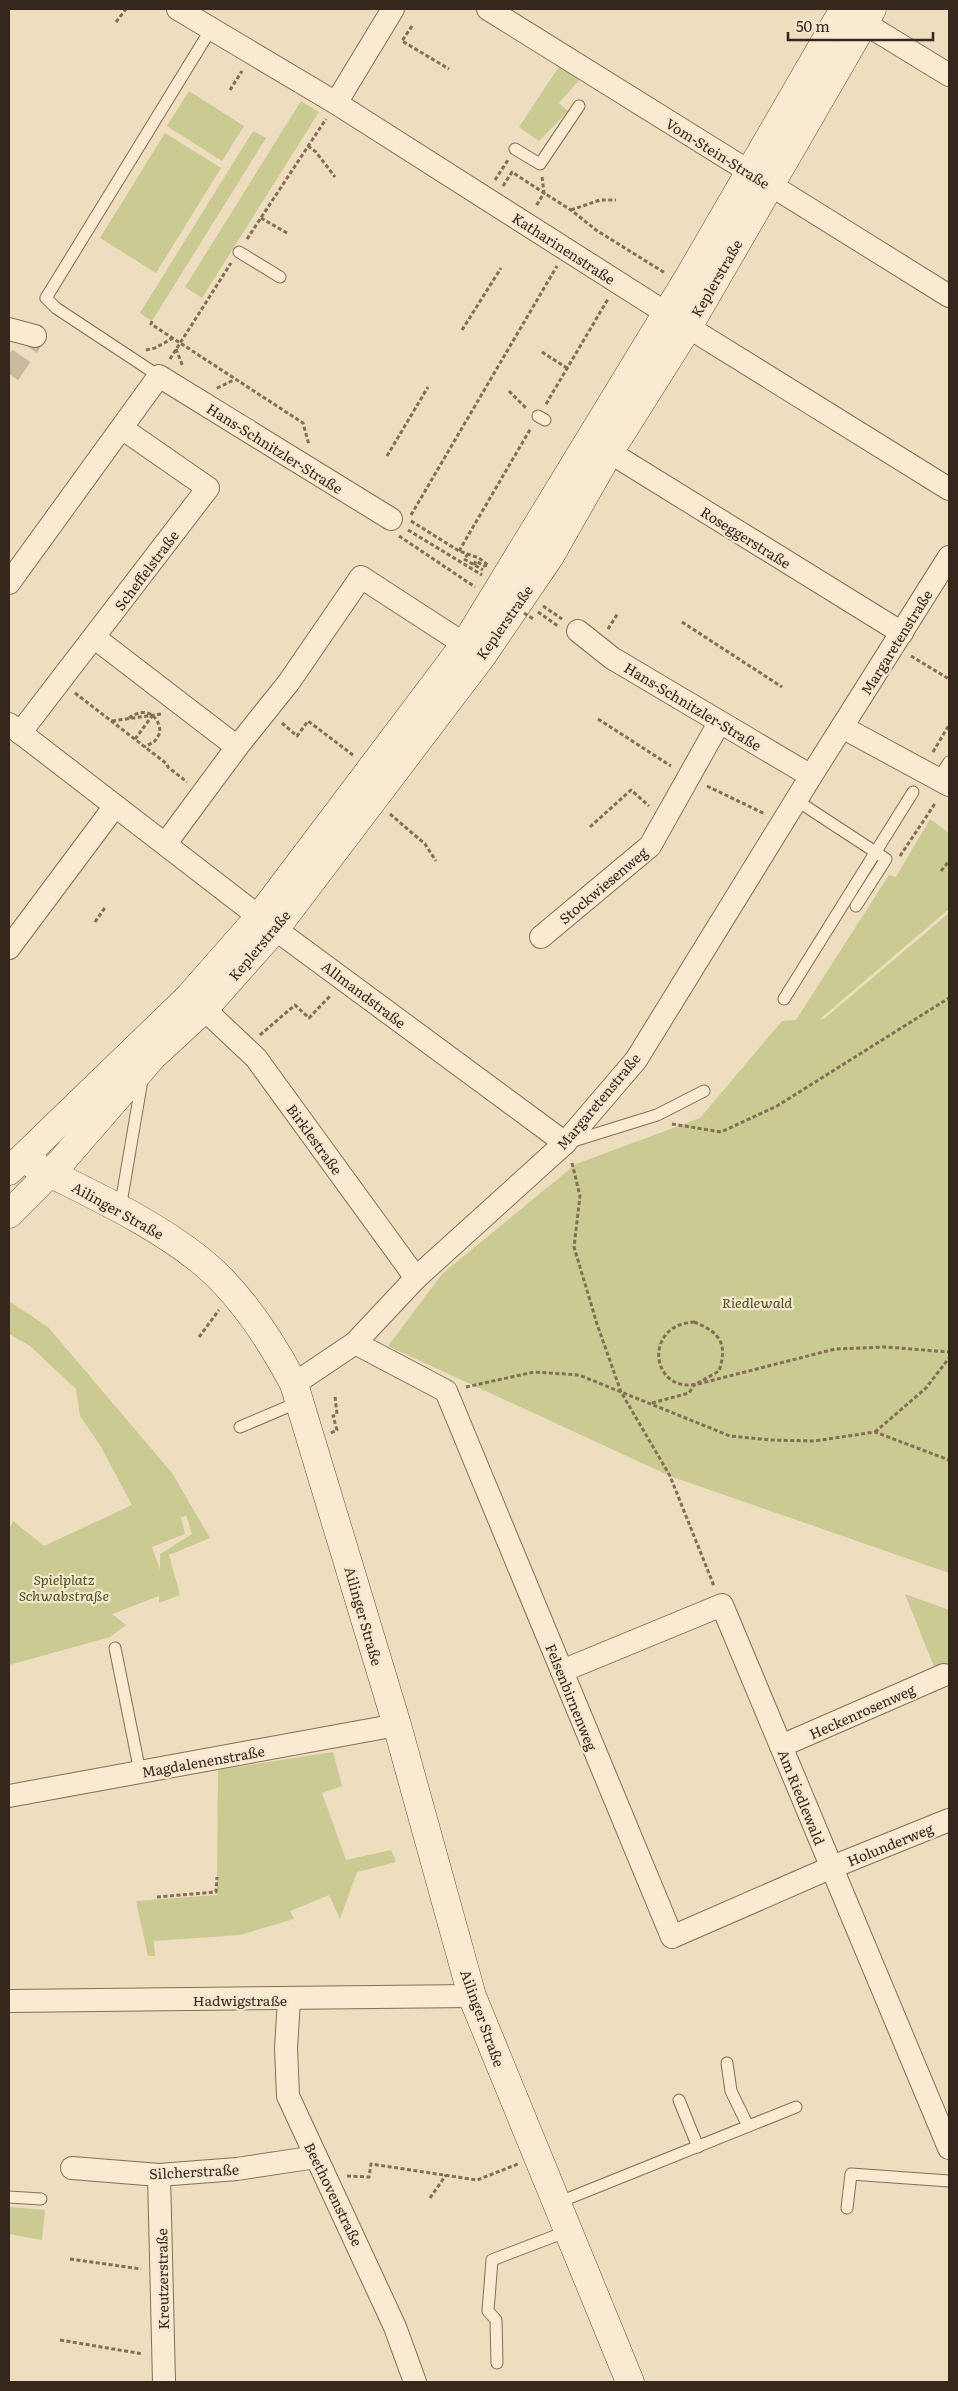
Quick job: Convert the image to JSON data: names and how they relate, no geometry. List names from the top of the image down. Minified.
{"streets":{"street":["Vom-Stein-Straße","Katharinenstraße","Keplerstraße","Hans-Schnitzler-Straße","Roseggerstraße","Scheffelstraße","Margaretenstraße","Stockwiesenweg","Allmandstraße","Birklestraße","Ailinger Straße","Felsenbirnenweg","Heckenrosenweg","Magdalenenstraße","Am Riedlewald","Holunderweg","Hadwigstraße","Silcherstraße","Beethovenstraße","Kreutzerstraße"]},"crossings":[["Vom-Stein-Straße","Keplerstraße"],["Katharinenstraße","Keplerstraße"],["Keplerstraße","Roseggerstraße"],["Keplerstraße","Allmandstraße"],["Keplerstraße","Birklestraße"],["Keplerstraße","Ailinger Straße"],["Hans-Schnitzler-Straße","Margaretenstraße"],["Hans-Schnitzler-Straße","Stockwiesenweg"],["Roseggerstraße","Margaretenstraße"],["Scheffelstraße","Allmandstraße"],["Margaretenstraße","Allmandstraße"],["Margaretenstraße","Birklestraße"],["Margaretenstraße","Ailinger Straße"],["Ailinger Straße","Magdalenenstraße"],["Ailinger Straße","Hadwigstraße"],["Felsenbirnenweg","Am Riedlewald"],["Felsenbirnenweg","Holunderweg"],["Heckenrosenweg","Am Riedlewald"],["Am Riedlewald","Holunderweg"],["Hadwigstraße","Beethovenstraße"],["Silcherstraße","Beethovenstraße"],["Silcherstraße","Kreutzerstraße"]],"parks":["Riedlewald","Spielplatz Schwabstraße"],"scale_bar":"50 m"}
